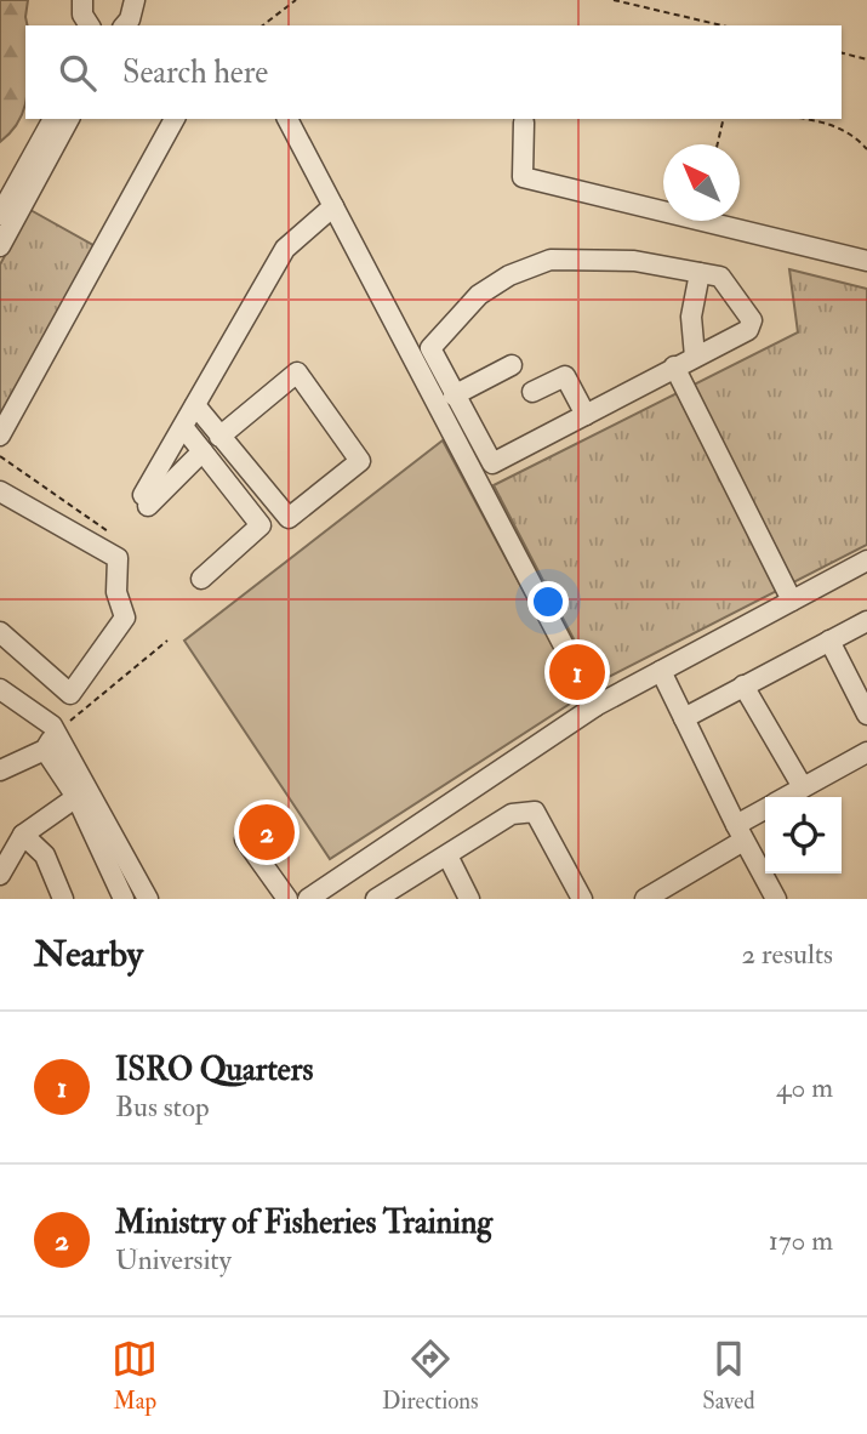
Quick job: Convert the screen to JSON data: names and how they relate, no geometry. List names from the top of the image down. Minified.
{"north":"top left","page":{"search":"Search here","pins":["1","2"],"heading":["Nearby","2 results"],"list":[{"mark":"1","name":"ISRO Quarters","note":"Bus stop","value":"40 m"},{"mark":"2","name":"Ministry of Fisheries Training","note":"University","value":"170 m"}],"nav":["Map","Directions","Saved"]}}
